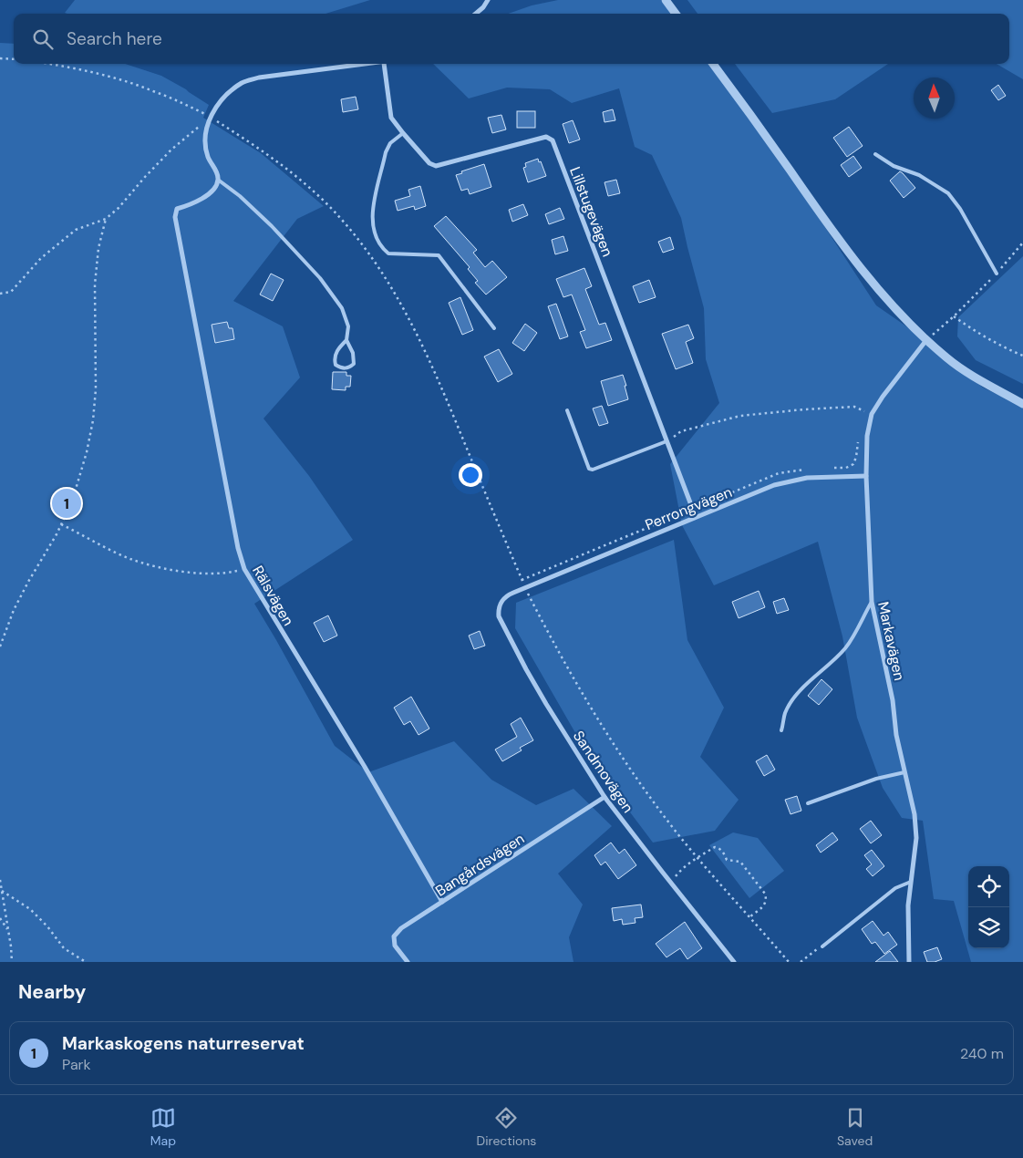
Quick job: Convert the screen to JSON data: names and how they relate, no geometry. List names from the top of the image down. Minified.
{"streets":{"street":["Lillstugevägen","Perrongvägen","Rälsvägen","Markavägen","Sandmovägen","Bangårdsvägen"]},"crossings":[["Lillstugevägen","Perrongvägen"],["Perrongvägen","Markavägen"],["Perrongvägen","Sandmovägen"],["Rälsvägen","Bangårdsvägen"],["Sandmovägen","Bangårdsvägen"]],"north":"top","page":{"search":"Search here","pins":"1","heading":"Nearby","list":[{"mark":"1","name":"Markaskogens naturreservat","note":"Park","value":"240 m"}],"nav":["Map","Directions","Saved"]}}
